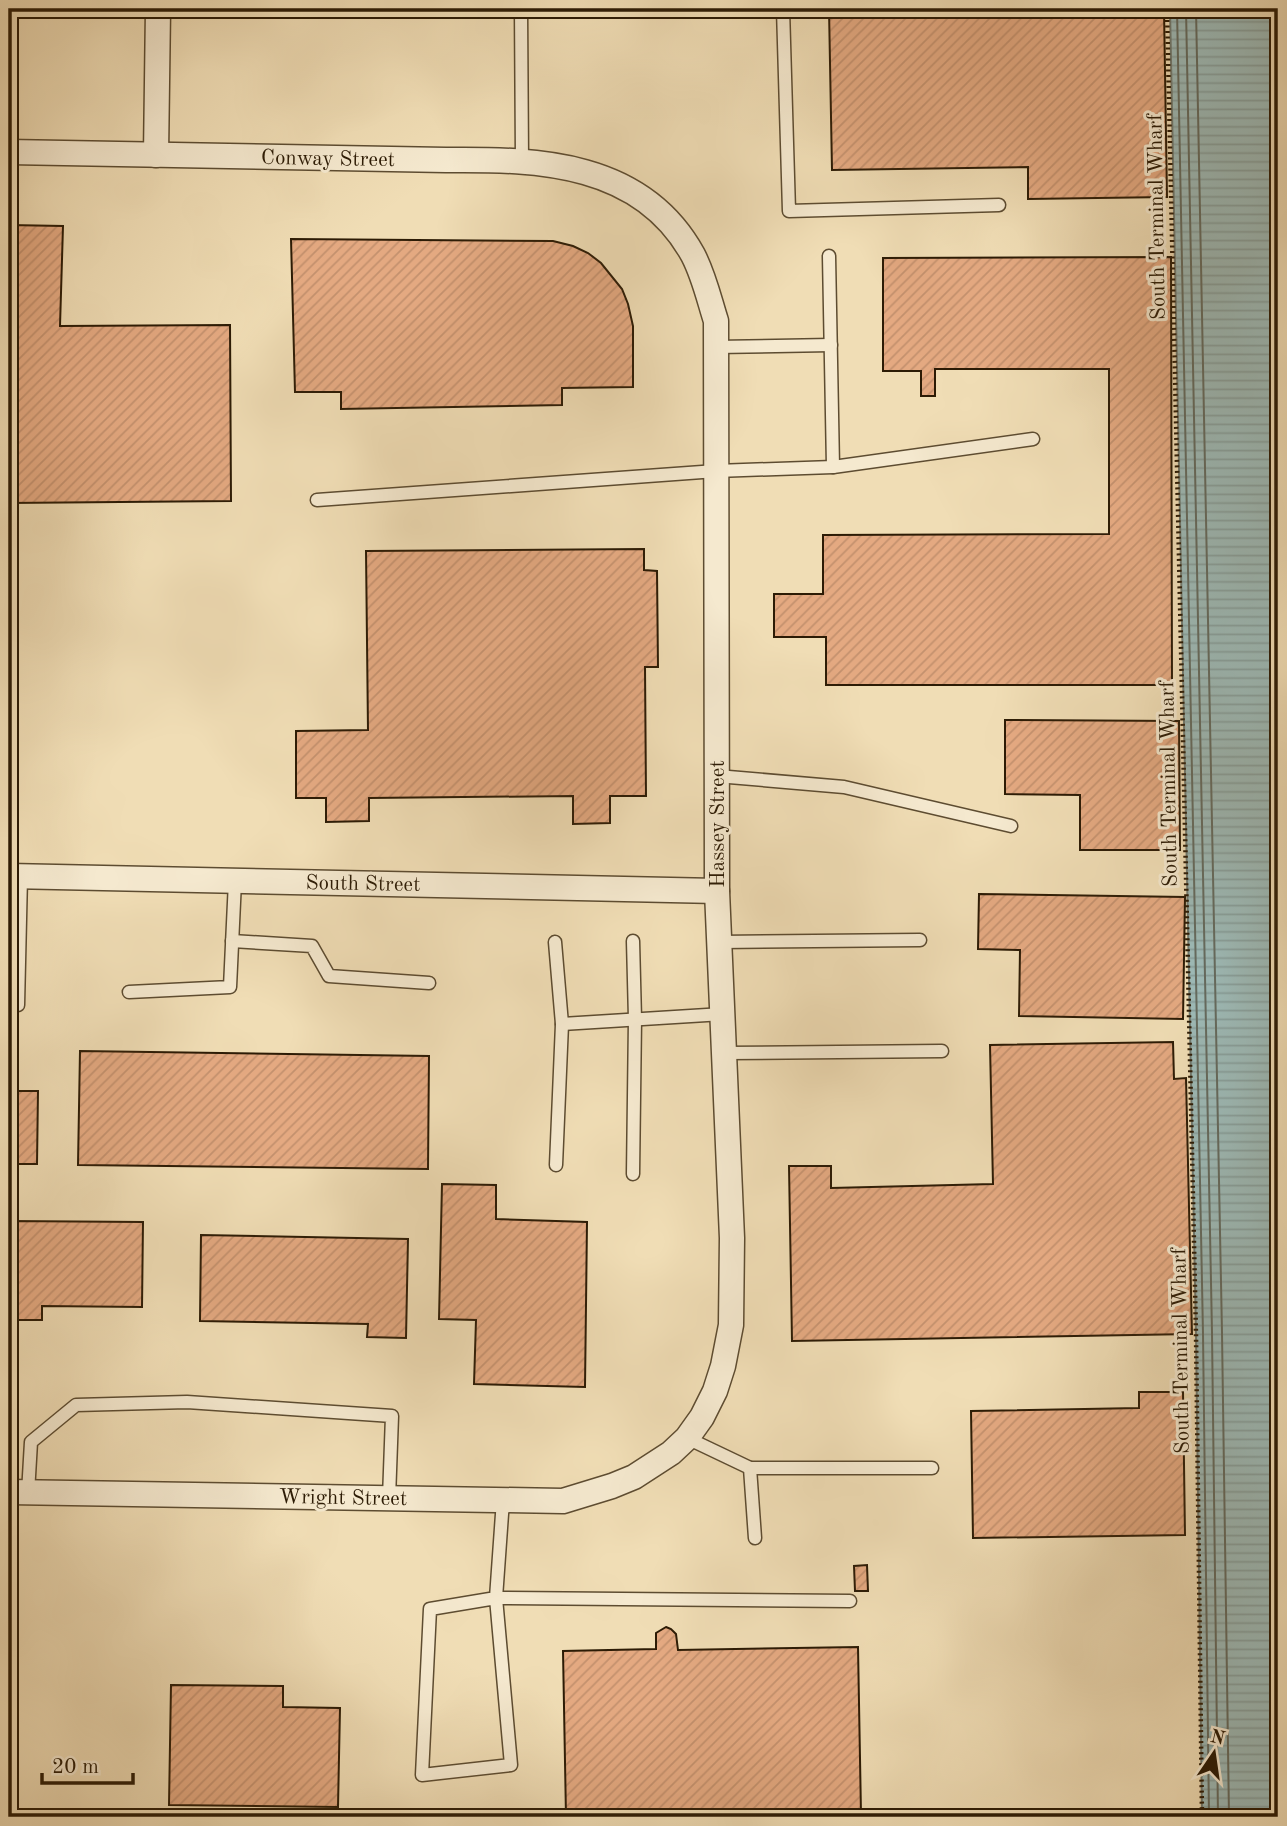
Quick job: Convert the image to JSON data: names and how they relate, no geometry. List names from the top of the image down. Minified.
{"streets":{"street":["Conway Street","Hassey Street","South Street","Wright Street"],"path":["South Terminal Wharf"]},"crossings":[["Conway Street","Hassey Street"],["Hassey Street","South Street"],["Hassey Street","Wright Street"]],"scale_bar":"20 m","north":"top"}
